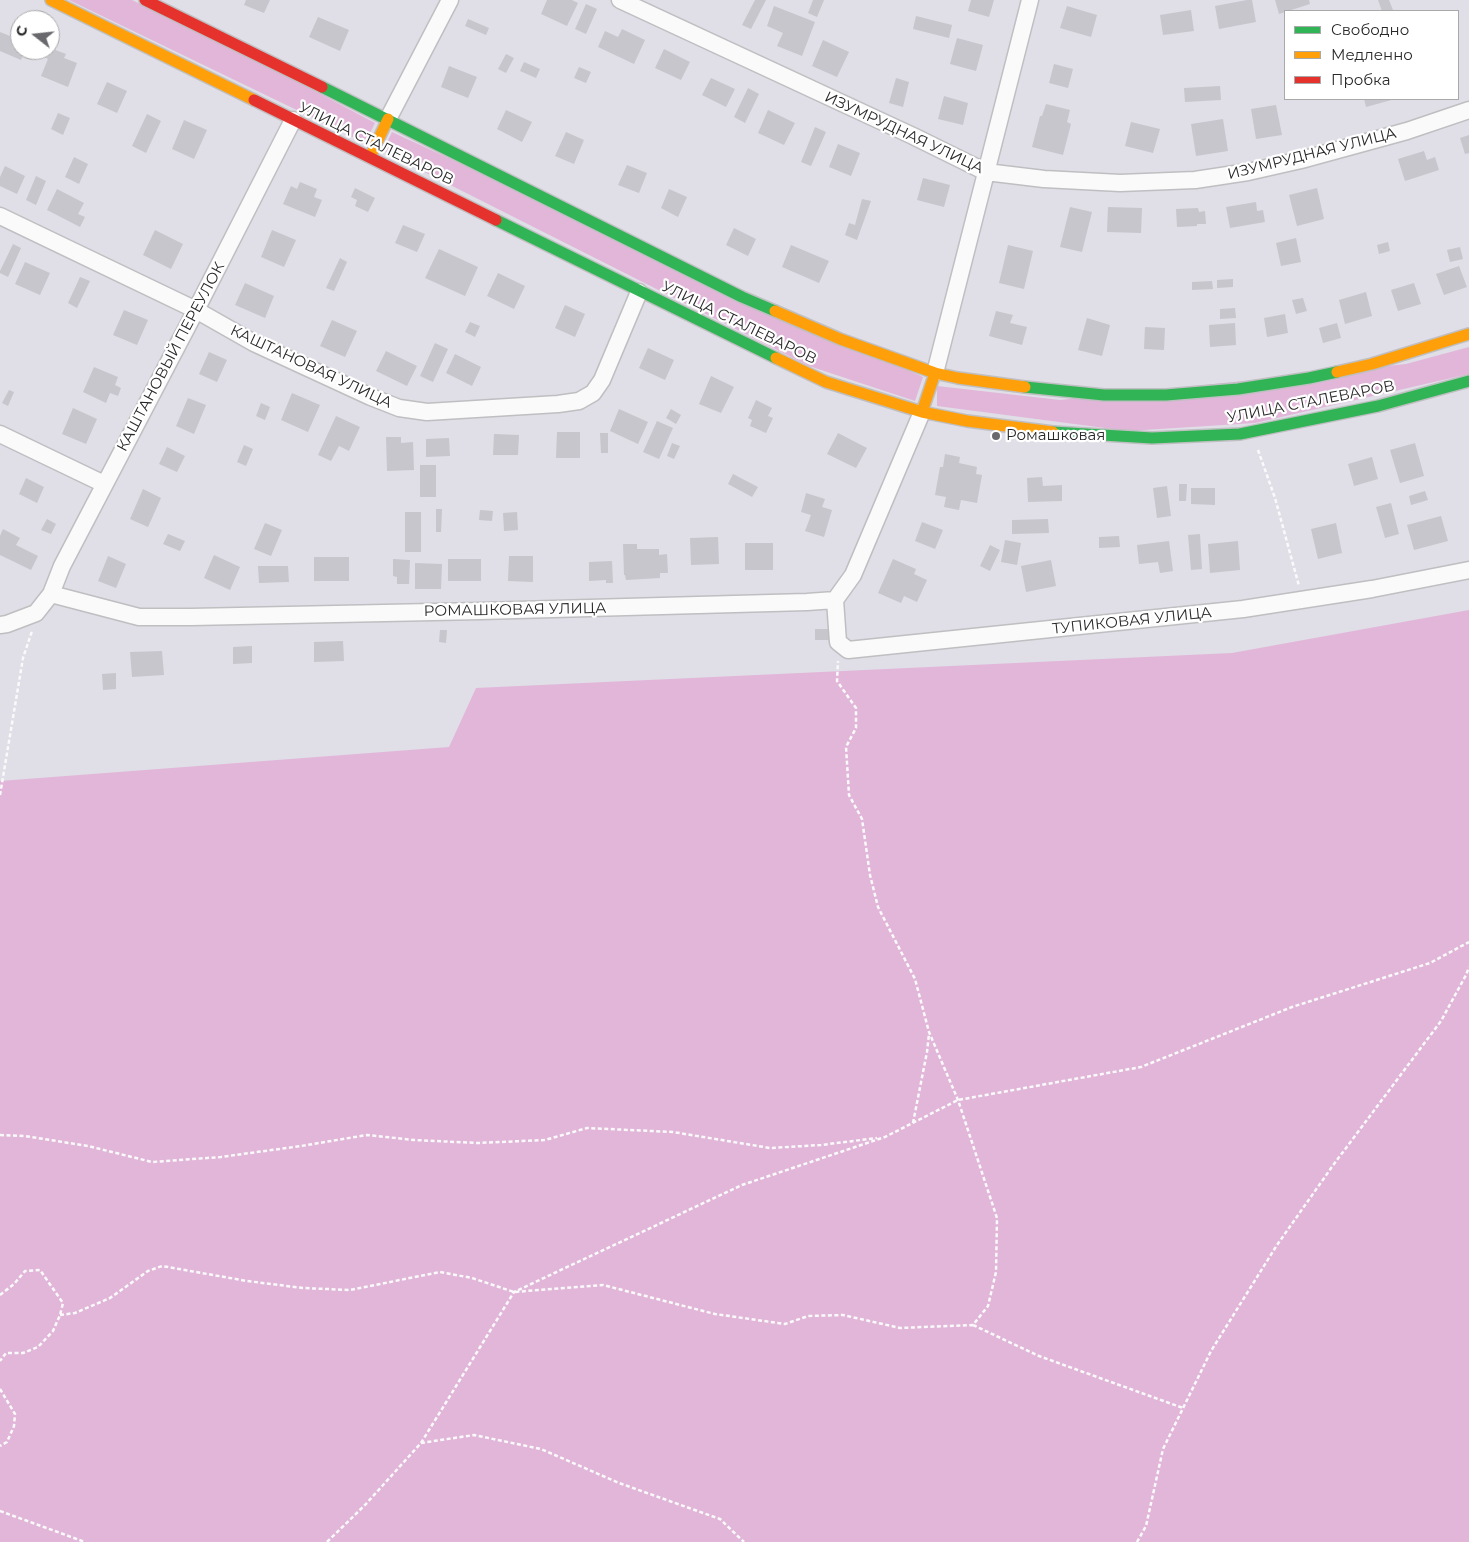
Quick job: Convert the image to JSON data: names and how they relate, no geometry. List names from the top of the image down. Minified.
{"streets":{"main road":["УЛИЦА СТАЛЕВАРОВ"],"street":["ИЗУМРУДНАЯ УЛИЦА","КАШТАНОВЫЙ ПЕРЕУЛОК","КАШТАНОВАЯ УЛИЦА","РОМАШКОВАЯ УЛИЦА","ТУПИКОВАЯ УЛИЦА"]},"crossings":[["УЛИЦА СТАЛЕВАРОВ","КАШТАНОВЫЙ ПЕРЕУЛОК"],["УЛИЦА СТАЛЕВАРОВ","КАШТАНОВАЯ УЛИЦА"],["КАШТАНОВЫЙ ПЕРЕУЛОК","КАШТАНОВАЯ УЛИЦА"],["КАШТАНОВЫЙ ПЕРЕУЛОК","РОМАШКОВАЯ УЛИЦА"]],"places":["Ромашковая"],"legend":["Свободно","Медленно","Пробка"],"north":"left"}
